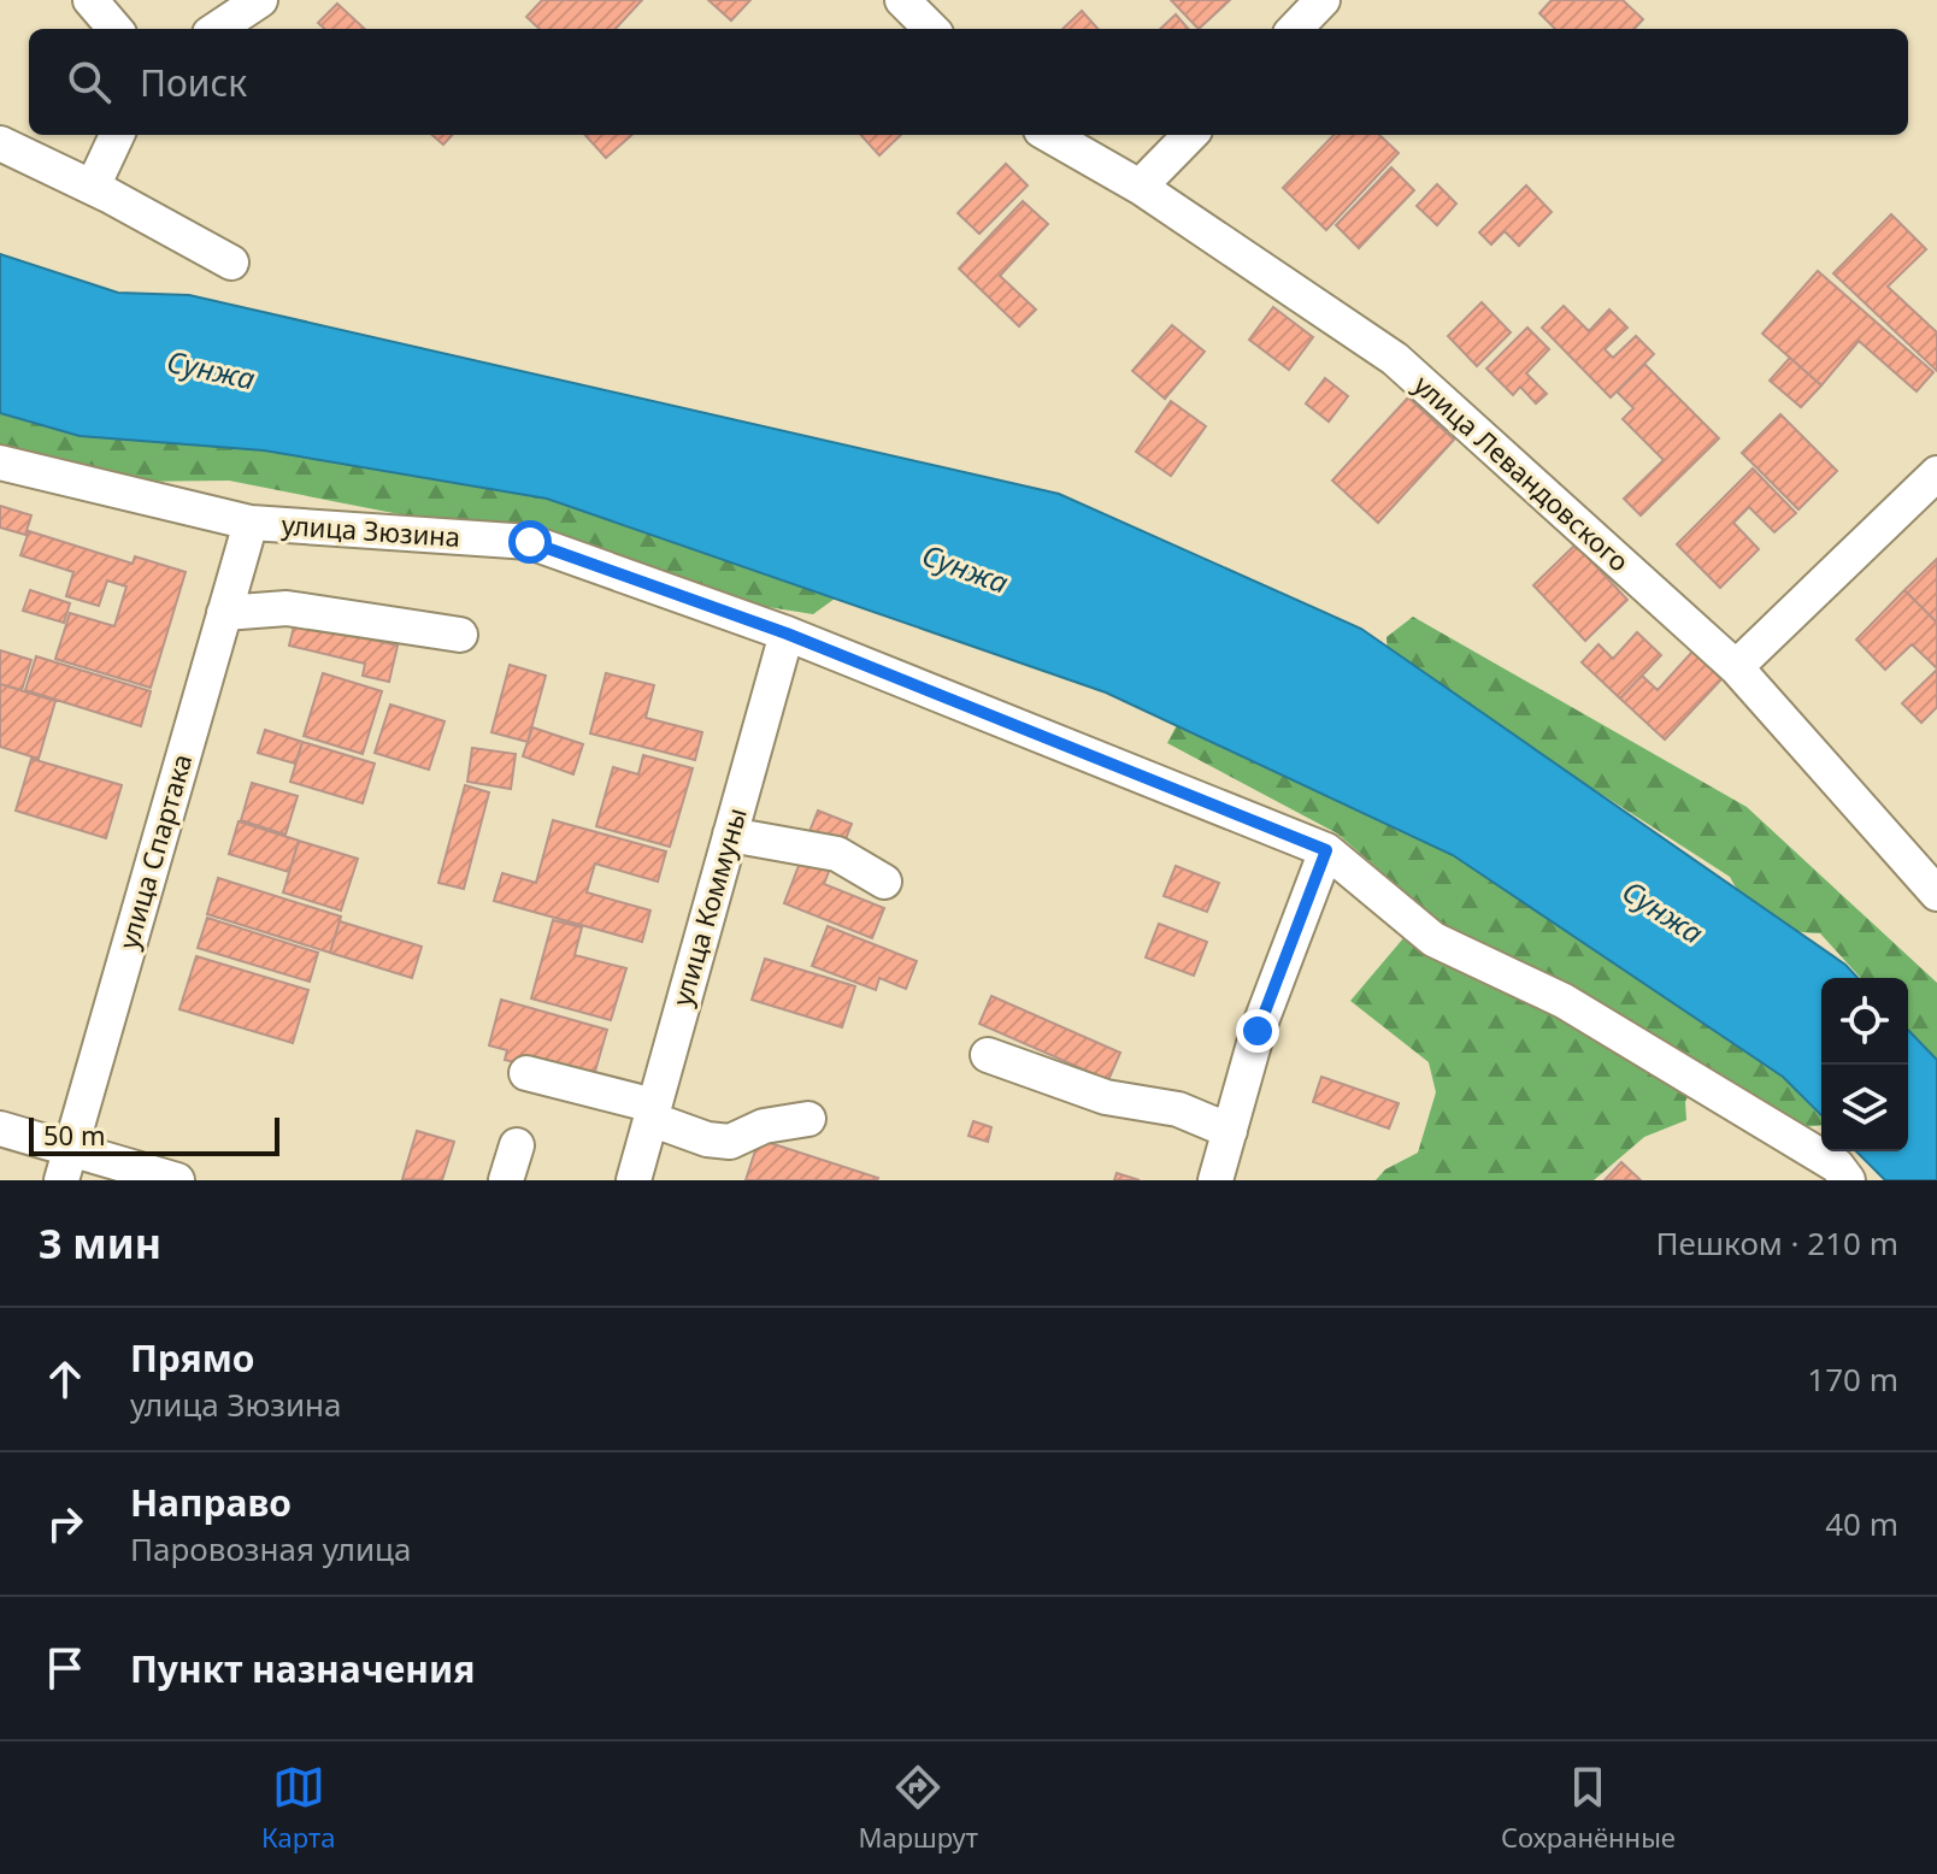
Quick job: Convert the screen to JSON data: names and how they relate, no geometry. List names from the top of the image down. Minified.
{"streets":{"street":["улица Левандовского","улица Зюзина","улица Спартака","улица Коммуны"]},"crossings":[["улица Зюзина","улица Спартака"],["улица Зюзина","улица Коммуны"]],"water":["Сунжа"],"scale_bar":"50 m","page":{"search":"Поиск","scale":"50 m","heading":["3 мин","Пешком · 210 m"],"list":[["Прямо","улица Зюзина","170 m"],["Направо","Паровозная улица","40 m"],"Пункт назначения"],"nav":["Карта","Маршрут","Сохранённые"]}}
